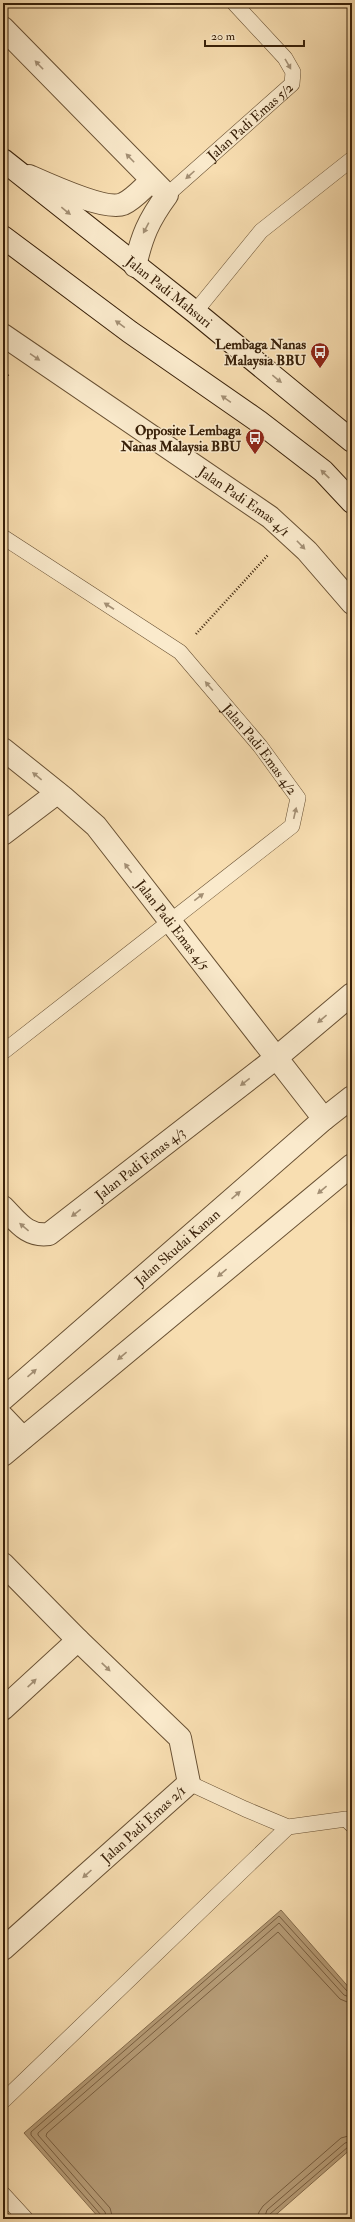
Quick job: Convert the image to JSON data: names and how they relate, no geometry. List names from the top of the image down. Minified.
{"streets":{"street":["Jalan Padi Emas 5/2","Jalan Padi Mahsuri","Jalan Padi Emas 4/1","Jalan Padi Emas 4/5","Jalan Padi Emas 4/3","Jalan Skudai Kanan","Jalan Padi Emas 2/1"],"lane":["Jalan Padi Emas 4/2"]},"crossings":[["Jalan Padi Emas 5/2","Jalan Padi Mahsuri"],["Jalan Padi Emas 4/2","Jalan Padi Emas 4/5"],["Jalan Padi Emas 4/5","Jalan Padi Emas 4/3"],["Jalan Padi Emas 4/5","Jalan Skudai Kanan"]],"one_way":["Jalan Padi Emas 4/5"],"places":{"bus stop":["Lembaga Nanas Malaysia BBU","Opposite Lembaga Nanas Malaysia BBU"]},"scale_bar":"20 m"}
